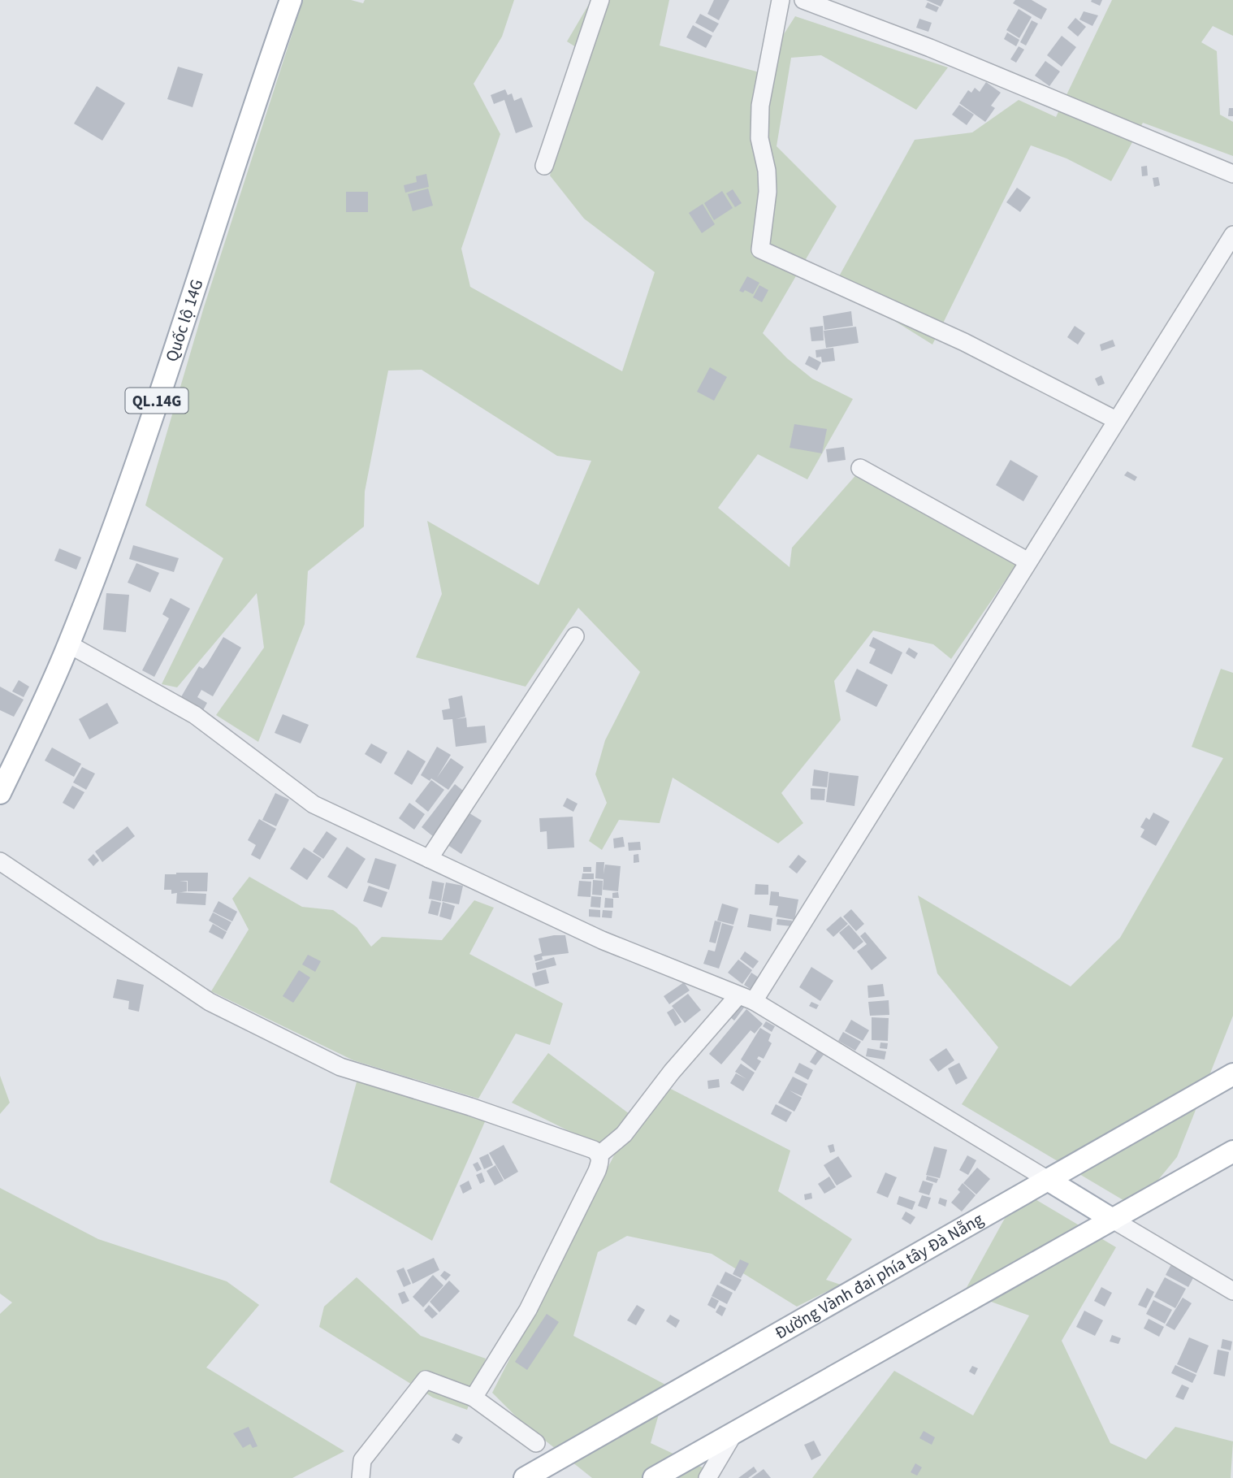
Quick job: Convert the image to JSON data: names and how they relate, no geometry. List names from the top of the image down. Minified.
{"streets":{"main road":["Quốc lộ 14G","QL.14G","Đường Vành đai phía tây Đà Nẵng"]}}
